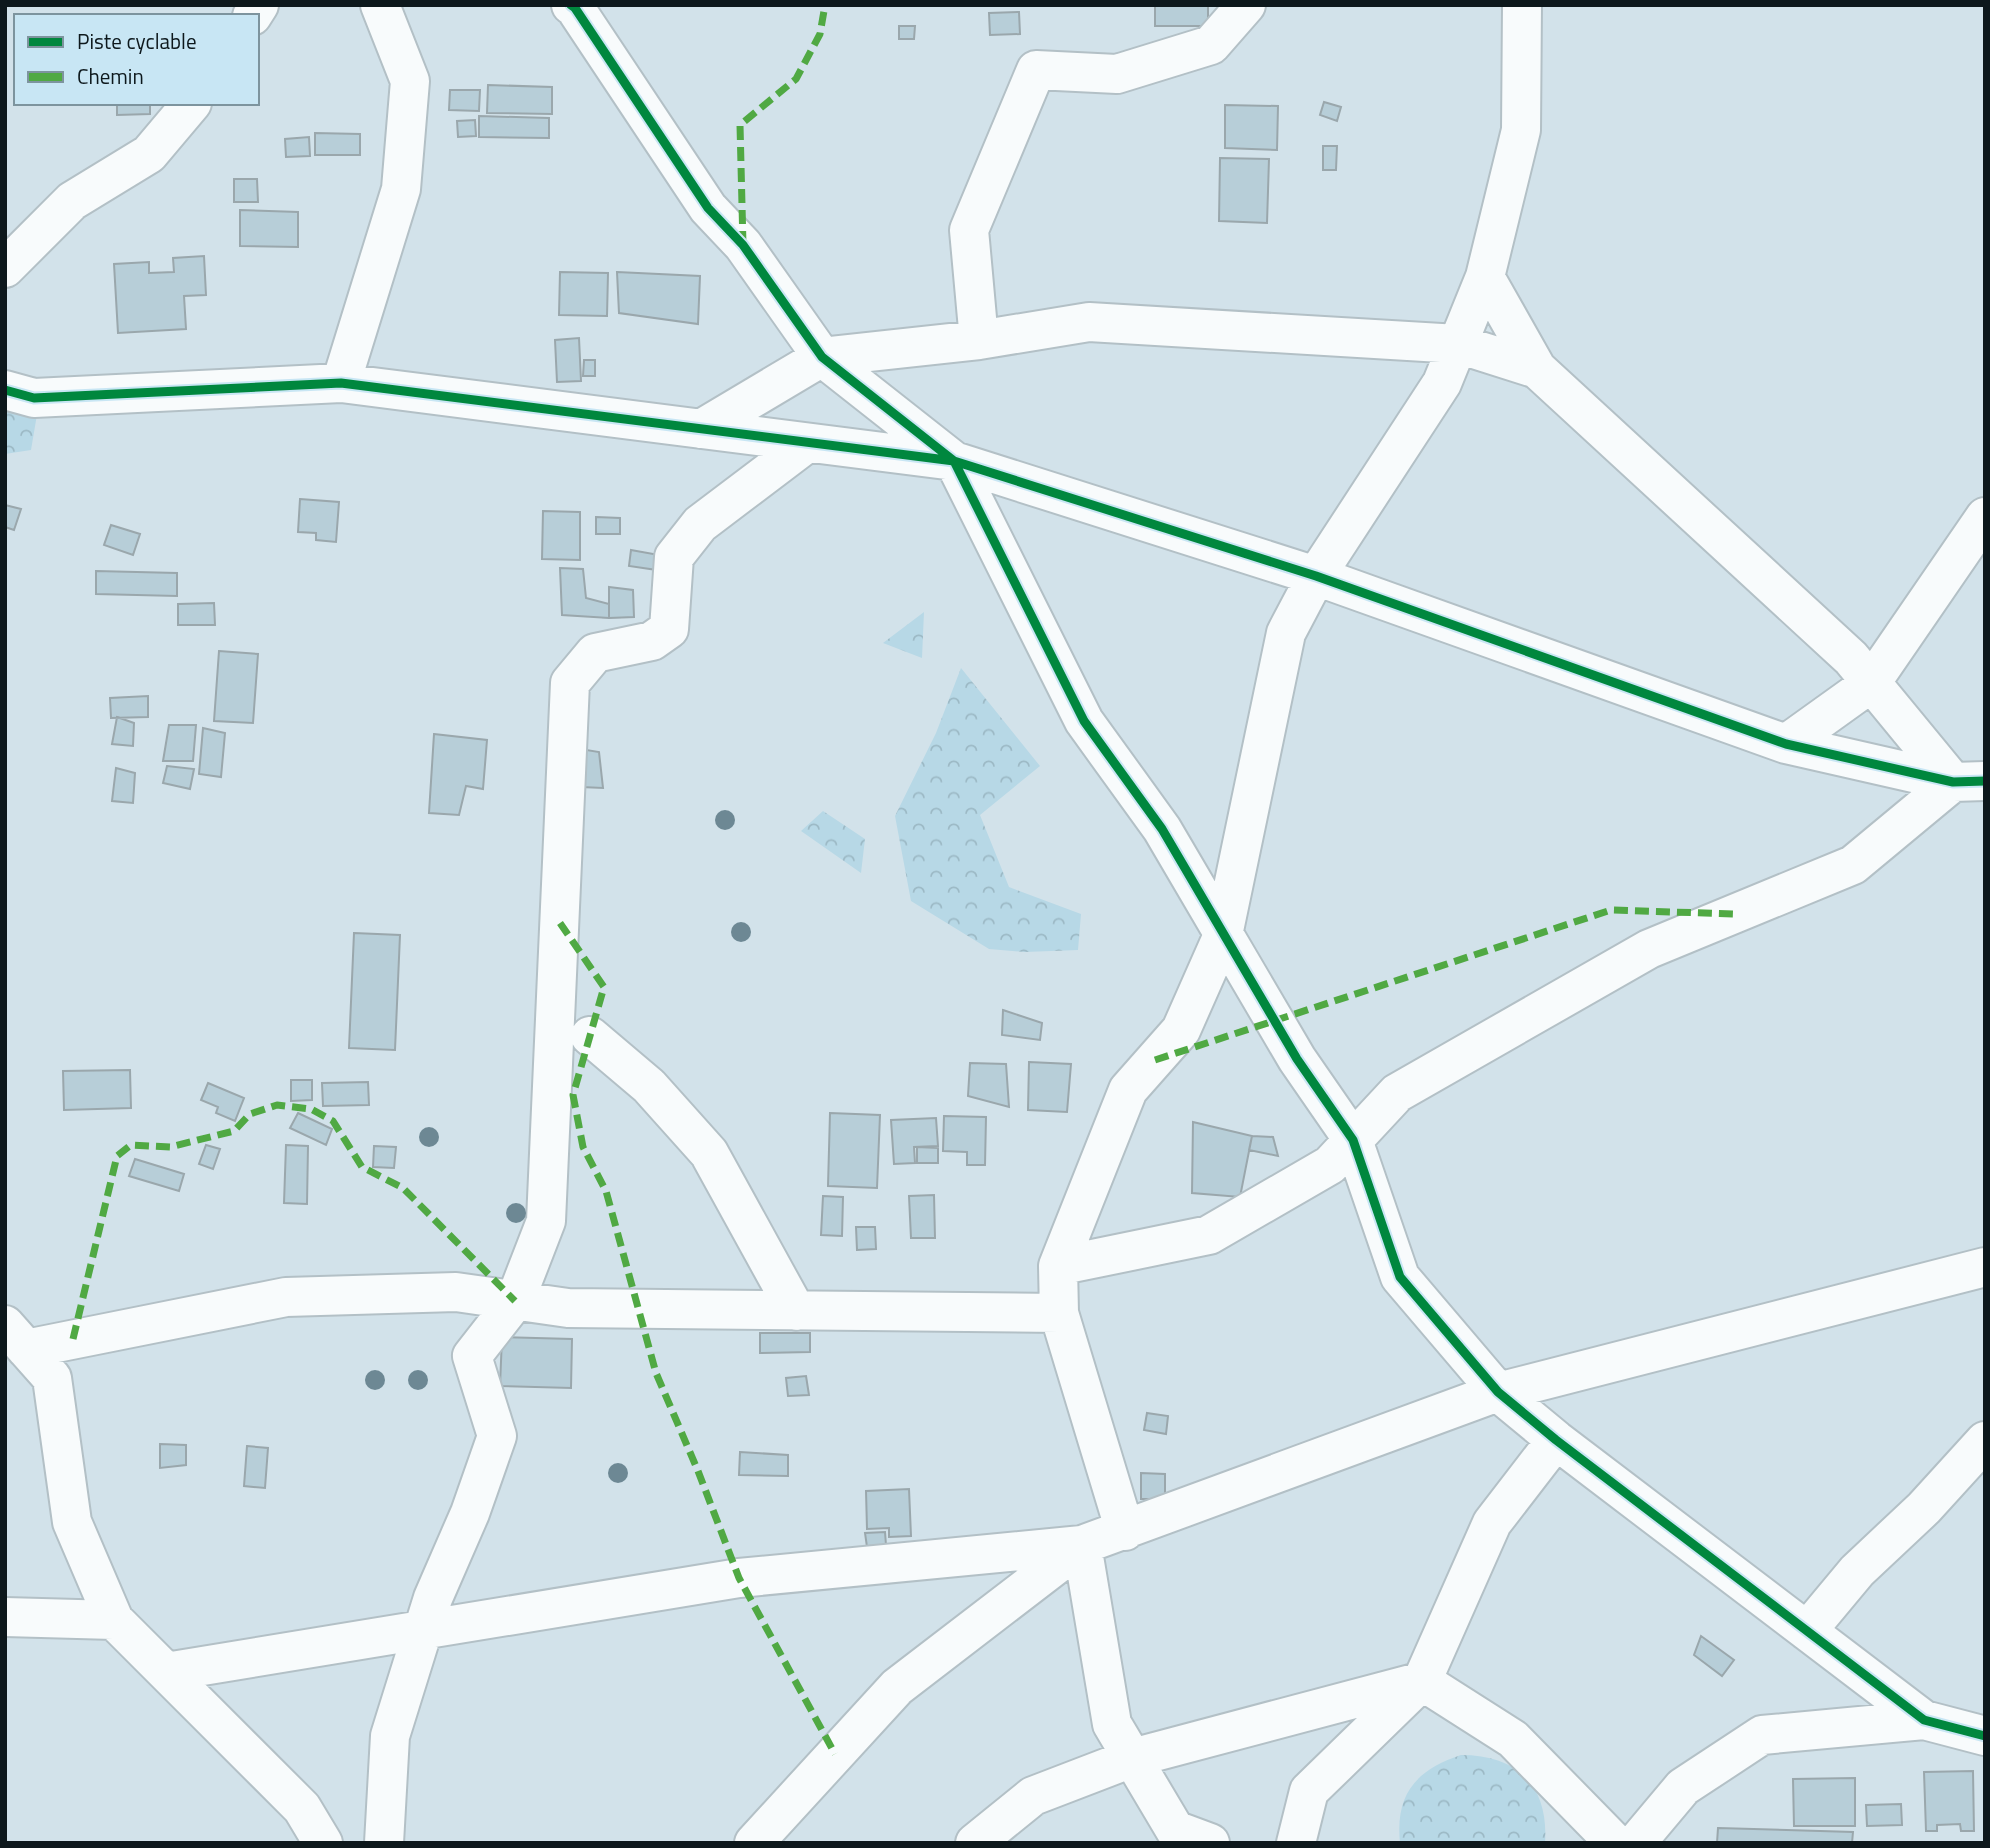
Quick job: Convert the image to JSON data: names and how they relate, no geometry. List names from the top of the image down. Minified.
{"legend":["Piste cyclable","Chemin"]}
